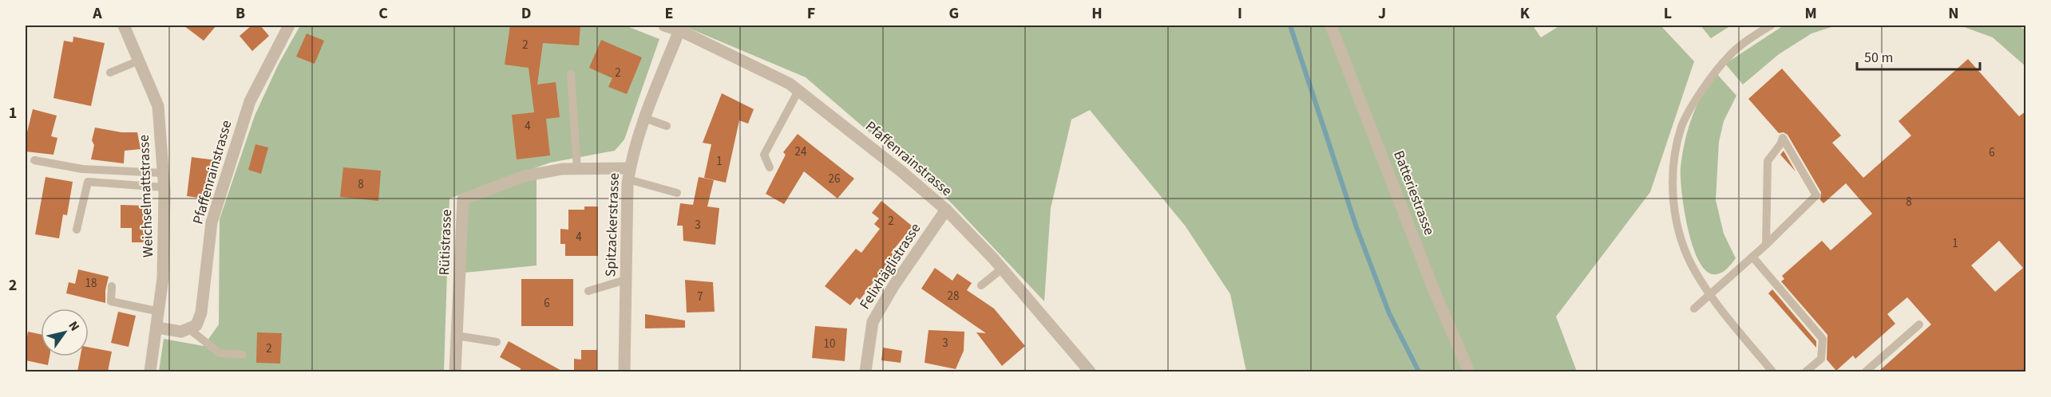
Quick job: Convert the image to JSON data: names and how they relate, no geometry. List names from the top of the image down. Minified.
{"streets":{"street":["Pfaffenrainstrasse","Batteriestrasse","Weichselmattstrasse","Spitzackerstrasse","Rütistrasse","Felixhäglistrasse"]},"crossings":[["Pfaffenrainstrasse","Spitzackerstrasse"],["Pfaffenrainstrasse","Felixhäglistrasse"],["Spitzackerstrasse","Rütistrasse"]],"house_numbers":["2","2","4","24","6","1","26","8","8","2","3","4","1","18","28","7","6","3","10","2"],"scale_bar":"50 m","north":"top right","grid":{"columns":["A","B","C","D","E","F","G","H","I","J","K","L","M","N"],"rows":["1","2"]}}
